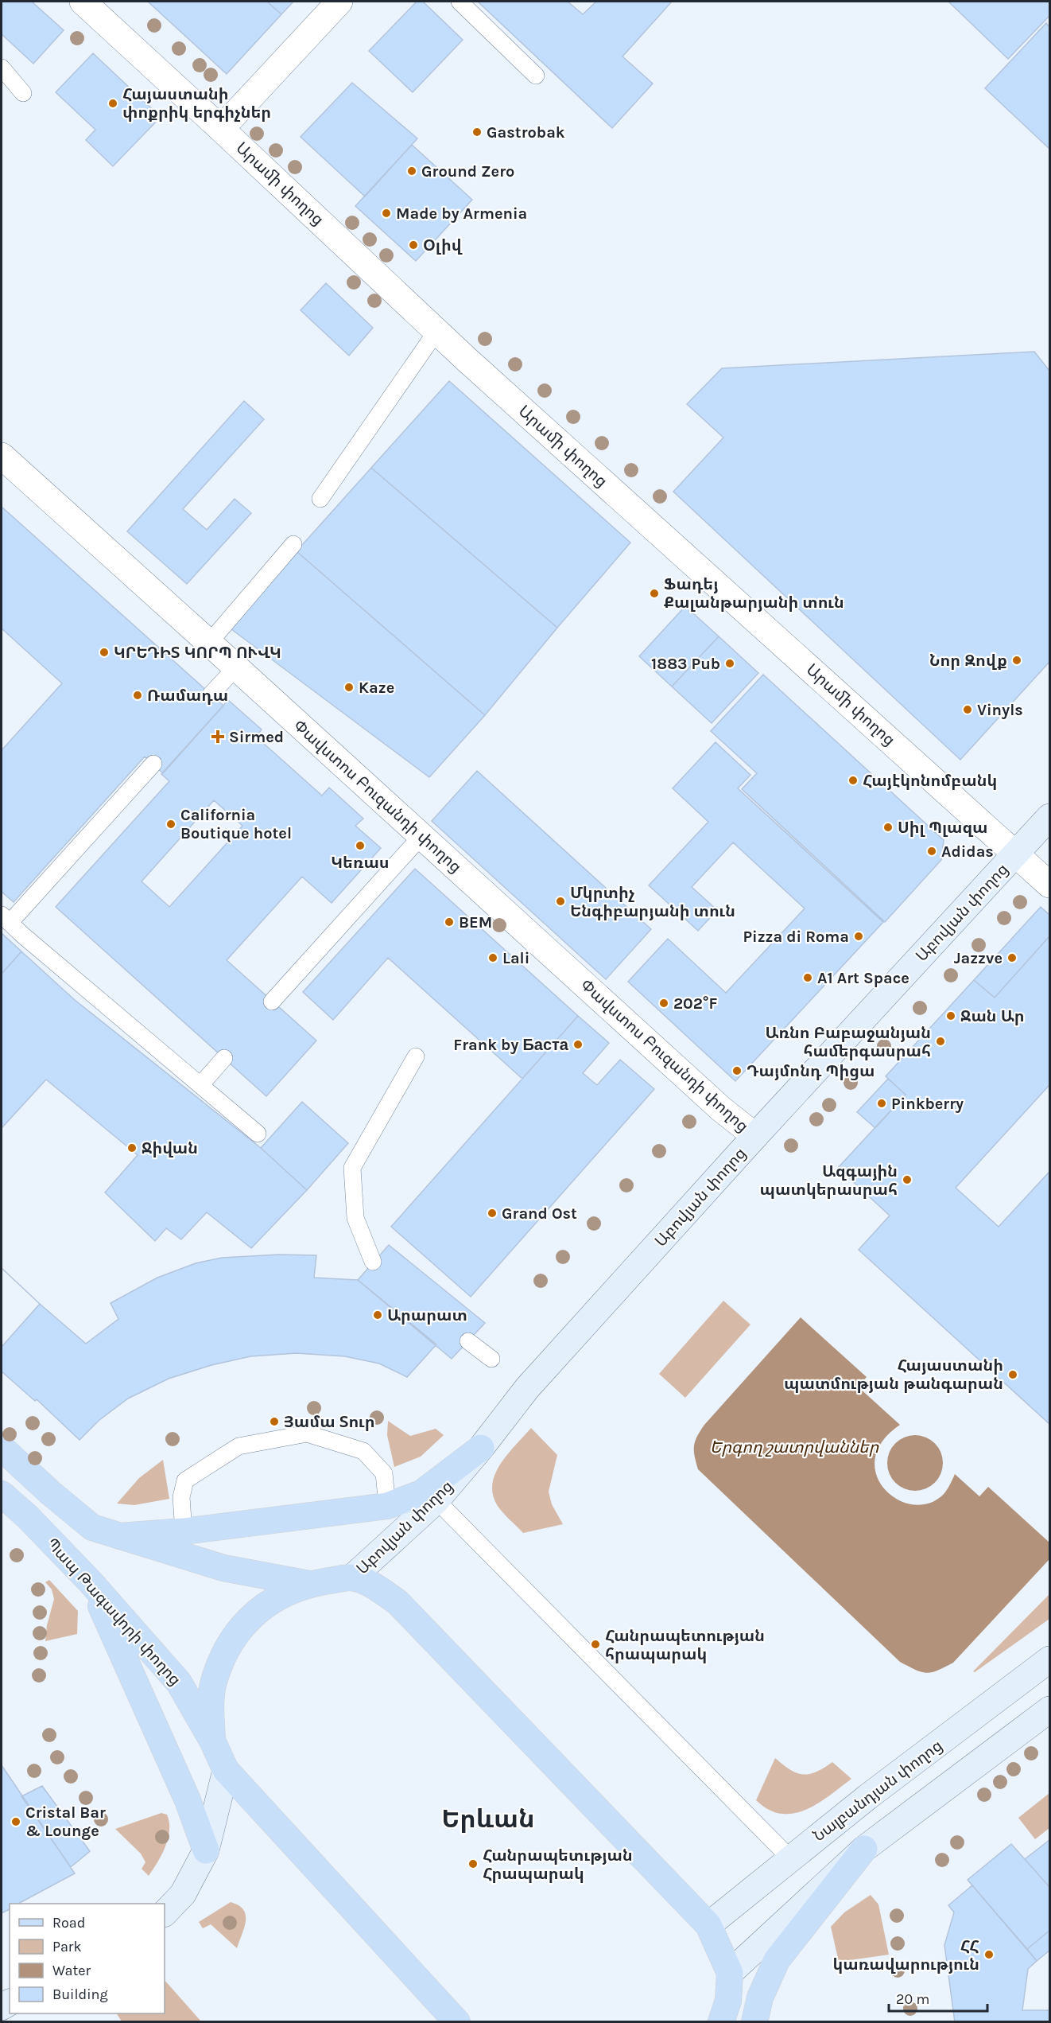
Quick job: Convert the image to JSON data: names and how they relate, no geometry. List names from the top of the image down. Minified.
{"streets":{"main road":["Աբովյան փողոց","Պապ Թագավորի փողոց","Նալբանդյան փողոց"],"street":["Արամի փողոց","Փավստոս Բուզանդի փողոց"]},"crossings":[["Արամի փողոց","Աբովյան փողոց"],["Փավստոս Բուզանդի փողոց","Աբովյան փողոց"]],"districts":["Երևան"],"water":["Երգող շատրվաններ"],"places":{"other":["Հայաստանի փոքրիկ երգիչներ","Gastrobak","Ground Zero","Made by Armenia","Օլիվ","Ֆադեյ Քալանթարյանի տուն","ԿՐԵԴԻՏ ԿՈՐՊ ՈՒՎԿ","Նոր Զովք","1883 Pub","Kaze","Ռամադա","Vinyls","Հայէկոնոմբանկ","California Boutique hotel","Սիլ Պլազա","Կեռաս","Adidas","Մկրտիչ Ենգիբարյանի տուն","BEM","Pizza di Roma","Lali","Jazzve","A1 Art Space","202°F","Ջան Ար","Առնո Բաբաջանյան համերգասրահ","Frank by Баста","Դայմոնդ Պիցա","Pinkberry","Ջիվան","Ազգային պատկերասրահ","Grand Ost","Արարատ","Հայաստանի պատմության թանգարան","Յամա Տուր","Հանրապետության հրապարակ","Cristal Bar & Lounge","Հանրապետւթյան Հրապարակ","ՀՀ կառավարություն"],"health":["Sirmed"]},"legend":["Road","Park","Water","Building"],"scale_bar":"20 m"}
